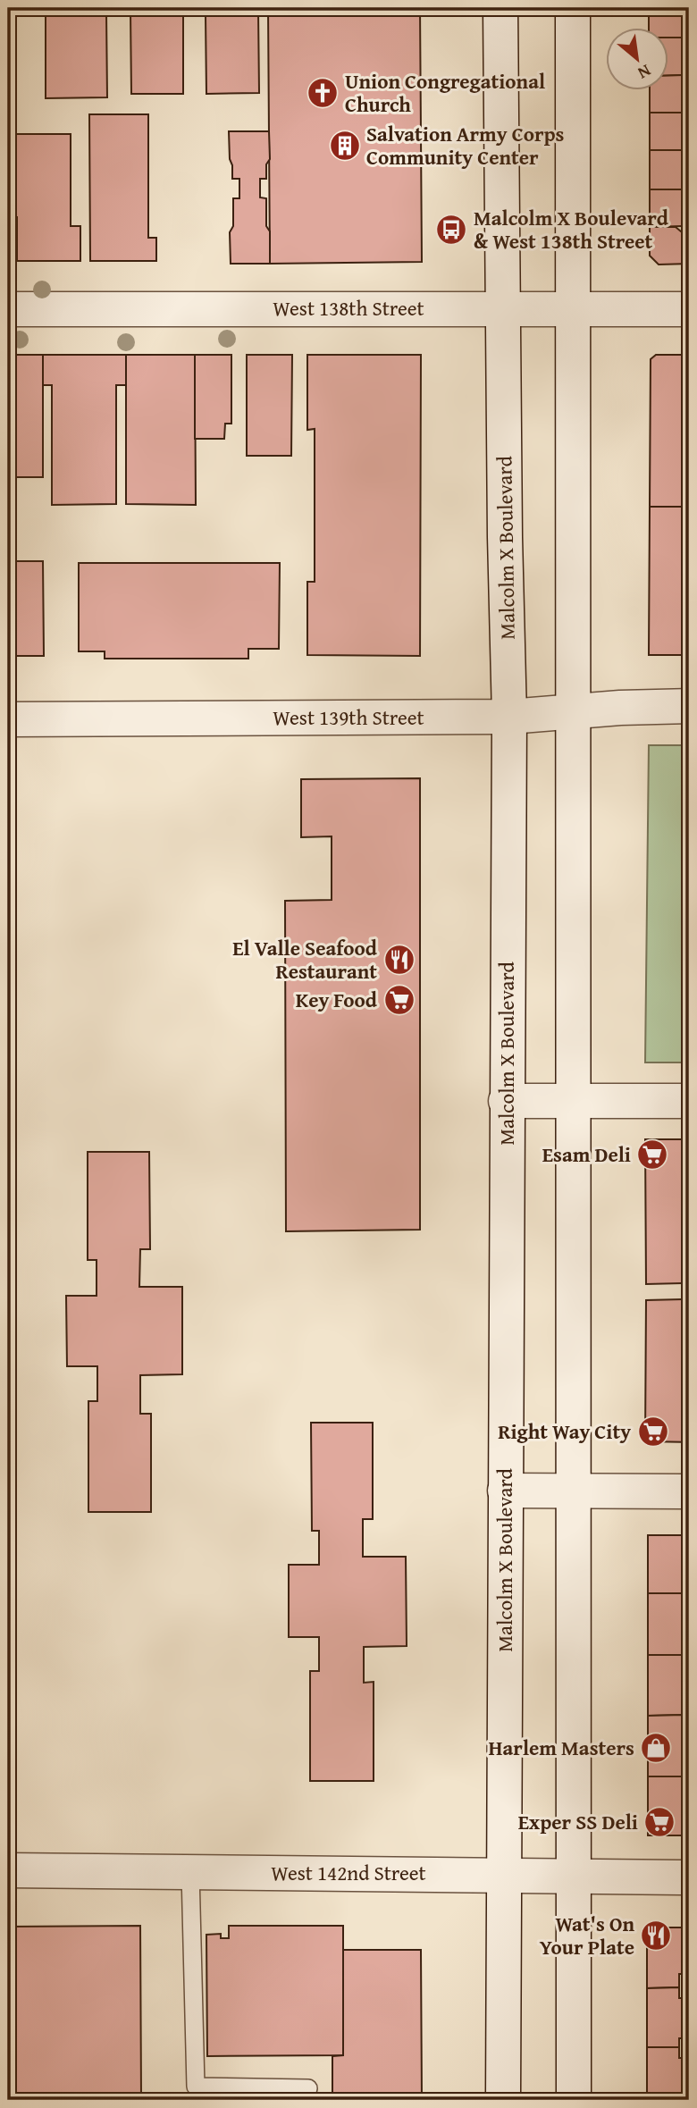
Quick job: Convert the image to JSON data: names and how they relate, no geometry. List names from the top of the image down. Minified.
{"streets":{"main road":["West 138th Street","Malcolm X Boulevard","West 139th Street","West 142nd Street"]},"crossings":[["West 138th Street","Malcolm X Boulevard"],["Malcolm X Boulevard","West 139th Street"],["Malcolm X Boulevard","West 142nd Street"]],"places":{"church":["Union Congregational Church"],"building":["Salvation Army Corps Community Center"],"bus stop":["Malcolm X Boulevard & West 138th Street"],"restaurant":["El Valle Seafood Restaurant","Wat's On Your Plate"],"supermarket":["Key Food","Esam Deli","Right Way City","Exper SS Deli"],"shop":["Harlem Masters"]},"north":"bottom right"}
